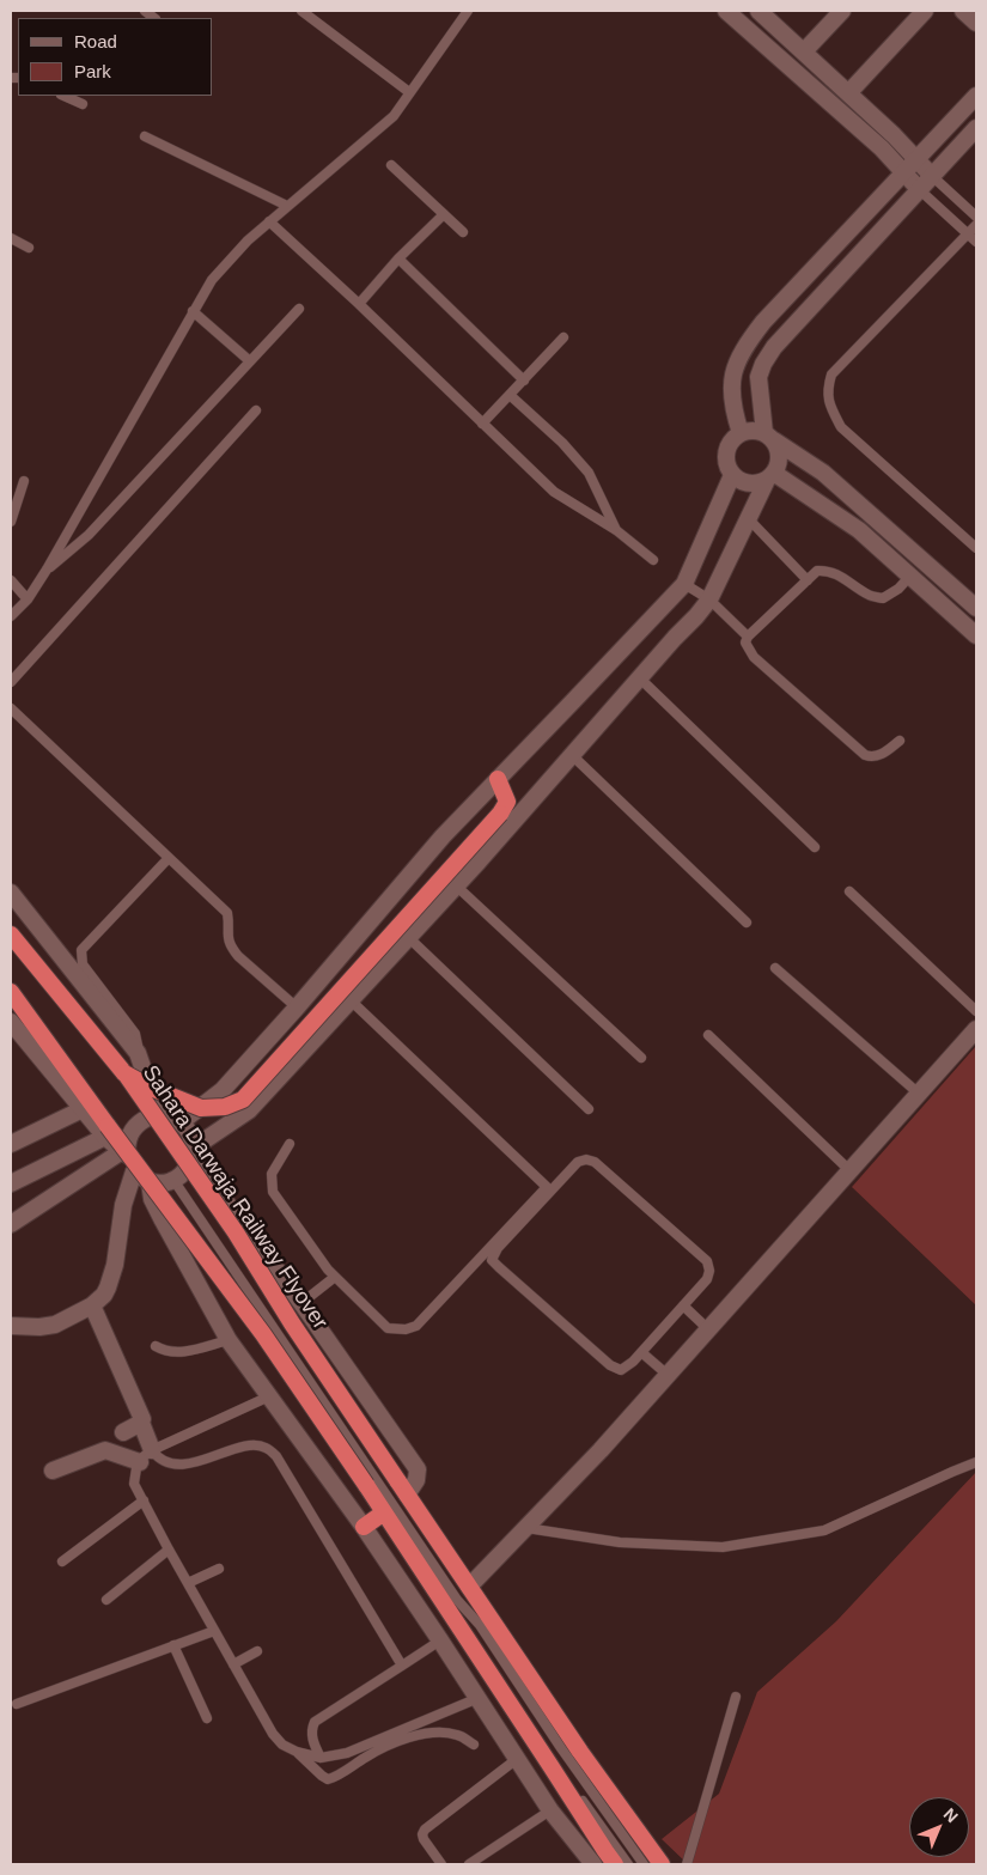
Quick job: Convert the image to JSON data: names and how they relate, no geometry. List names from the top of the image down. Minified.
{"streets":{"highway":["Sahara Darwaja Railway Flyover"]},"legend":["Road","Park"],"north":"top right"}
